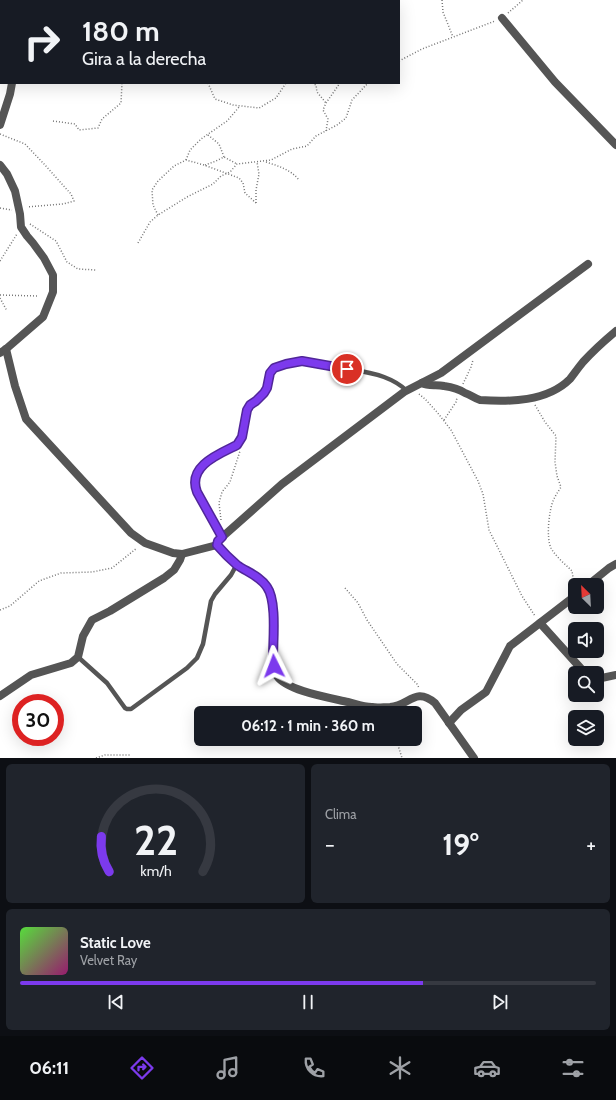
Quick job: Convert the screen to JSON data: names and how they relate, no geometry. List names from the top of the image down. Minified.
{"north":"top left","page":{"turn":["180 m","Gira a la derecha"],"limit":"30","trip":"06:12 · 1 min · 360 m","tile":"Clima","heat":["−","19°","+"],"song":["Static Love","Velvet Ray"],"tabs":"06:11","gauge":["22","km/h"]}}
